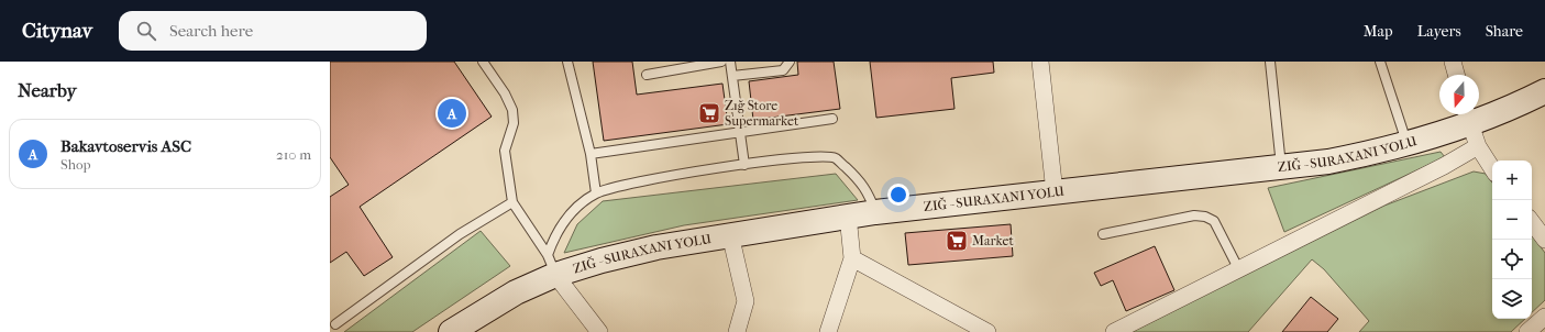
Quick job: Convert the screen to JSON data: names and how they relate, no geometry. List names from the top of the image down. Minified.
{"places":{"supermarket":["Zığ Store Supermarket","Market"]},"north":"bottom","page":{"header":"Citynav","search":"Search here","nav":["Map","Layers","Share"],"heading":"Nearby","pins":"A","list":[{"mark":"A","name":"Bakavtoservis ASC","note":"Shop","value":"210 m"}],"map_buttons":["+","−"]}}
